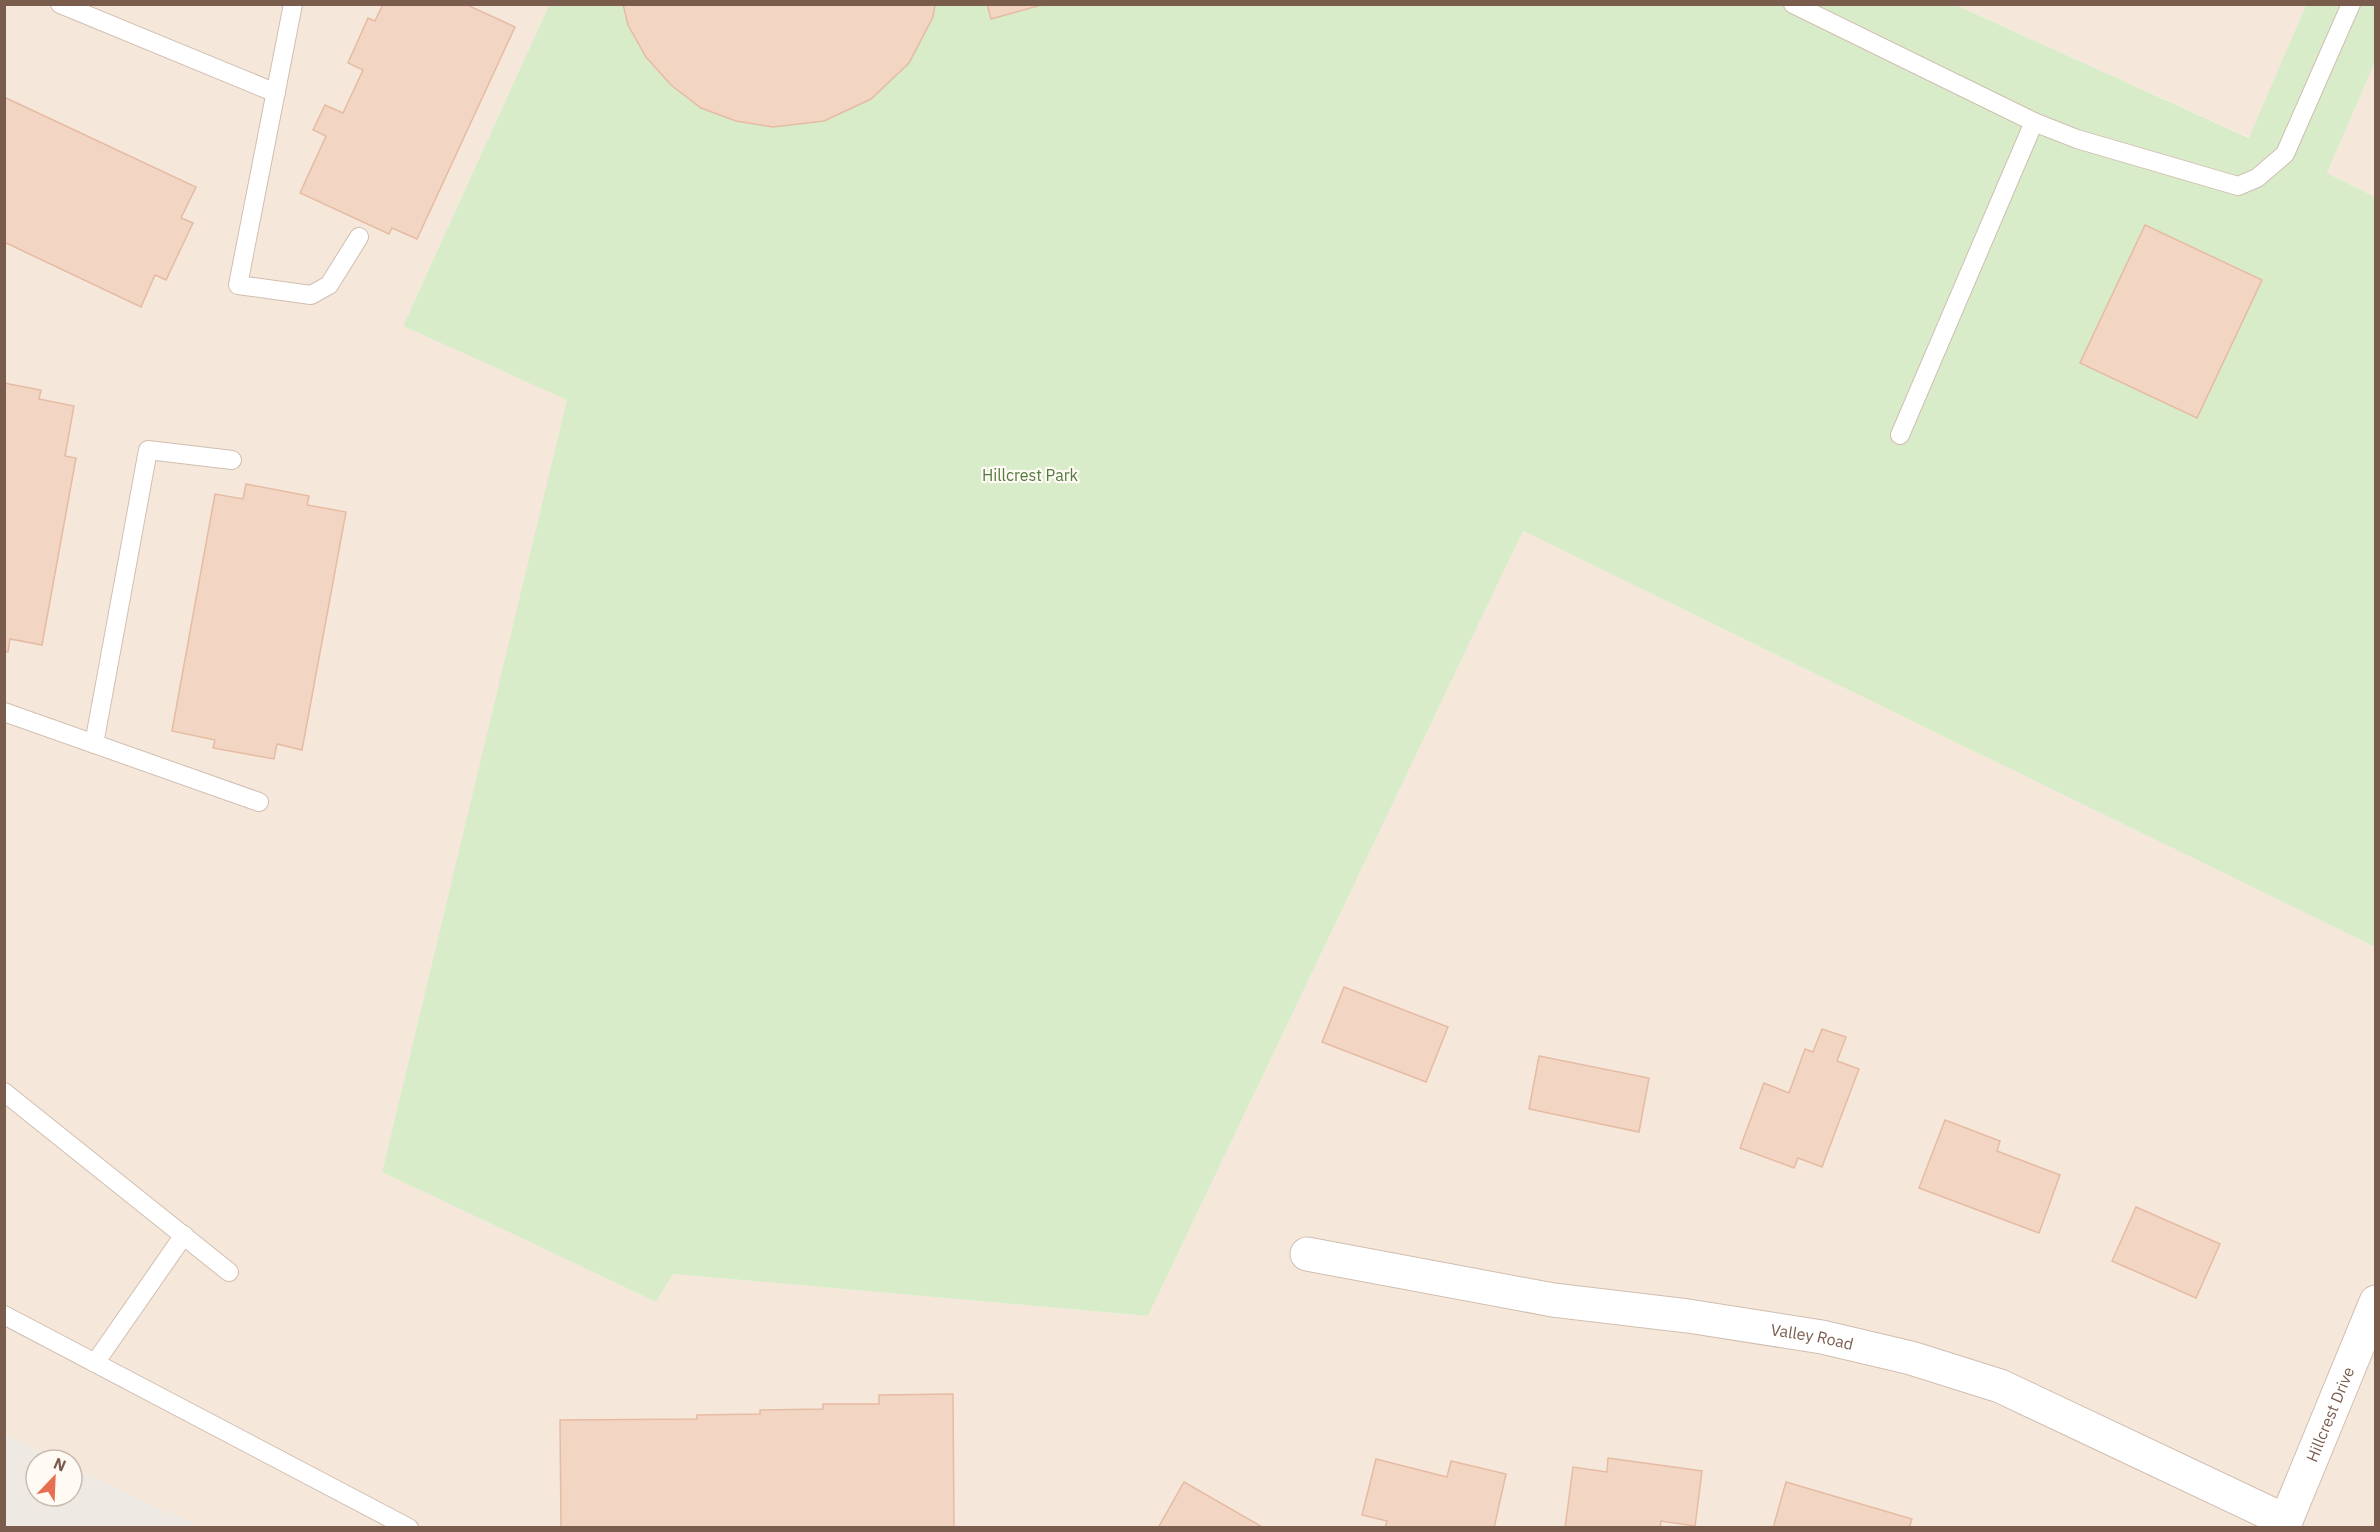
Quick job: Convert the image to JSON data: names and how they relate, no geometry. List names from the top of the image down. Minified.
{"streets":{"street":["Valley Road","Hillcrest Drive"]},"crossings":[["Valley Road","Hillcrest Drive"]],"parks":["Hillcrest Park"],"north":"top right"}
